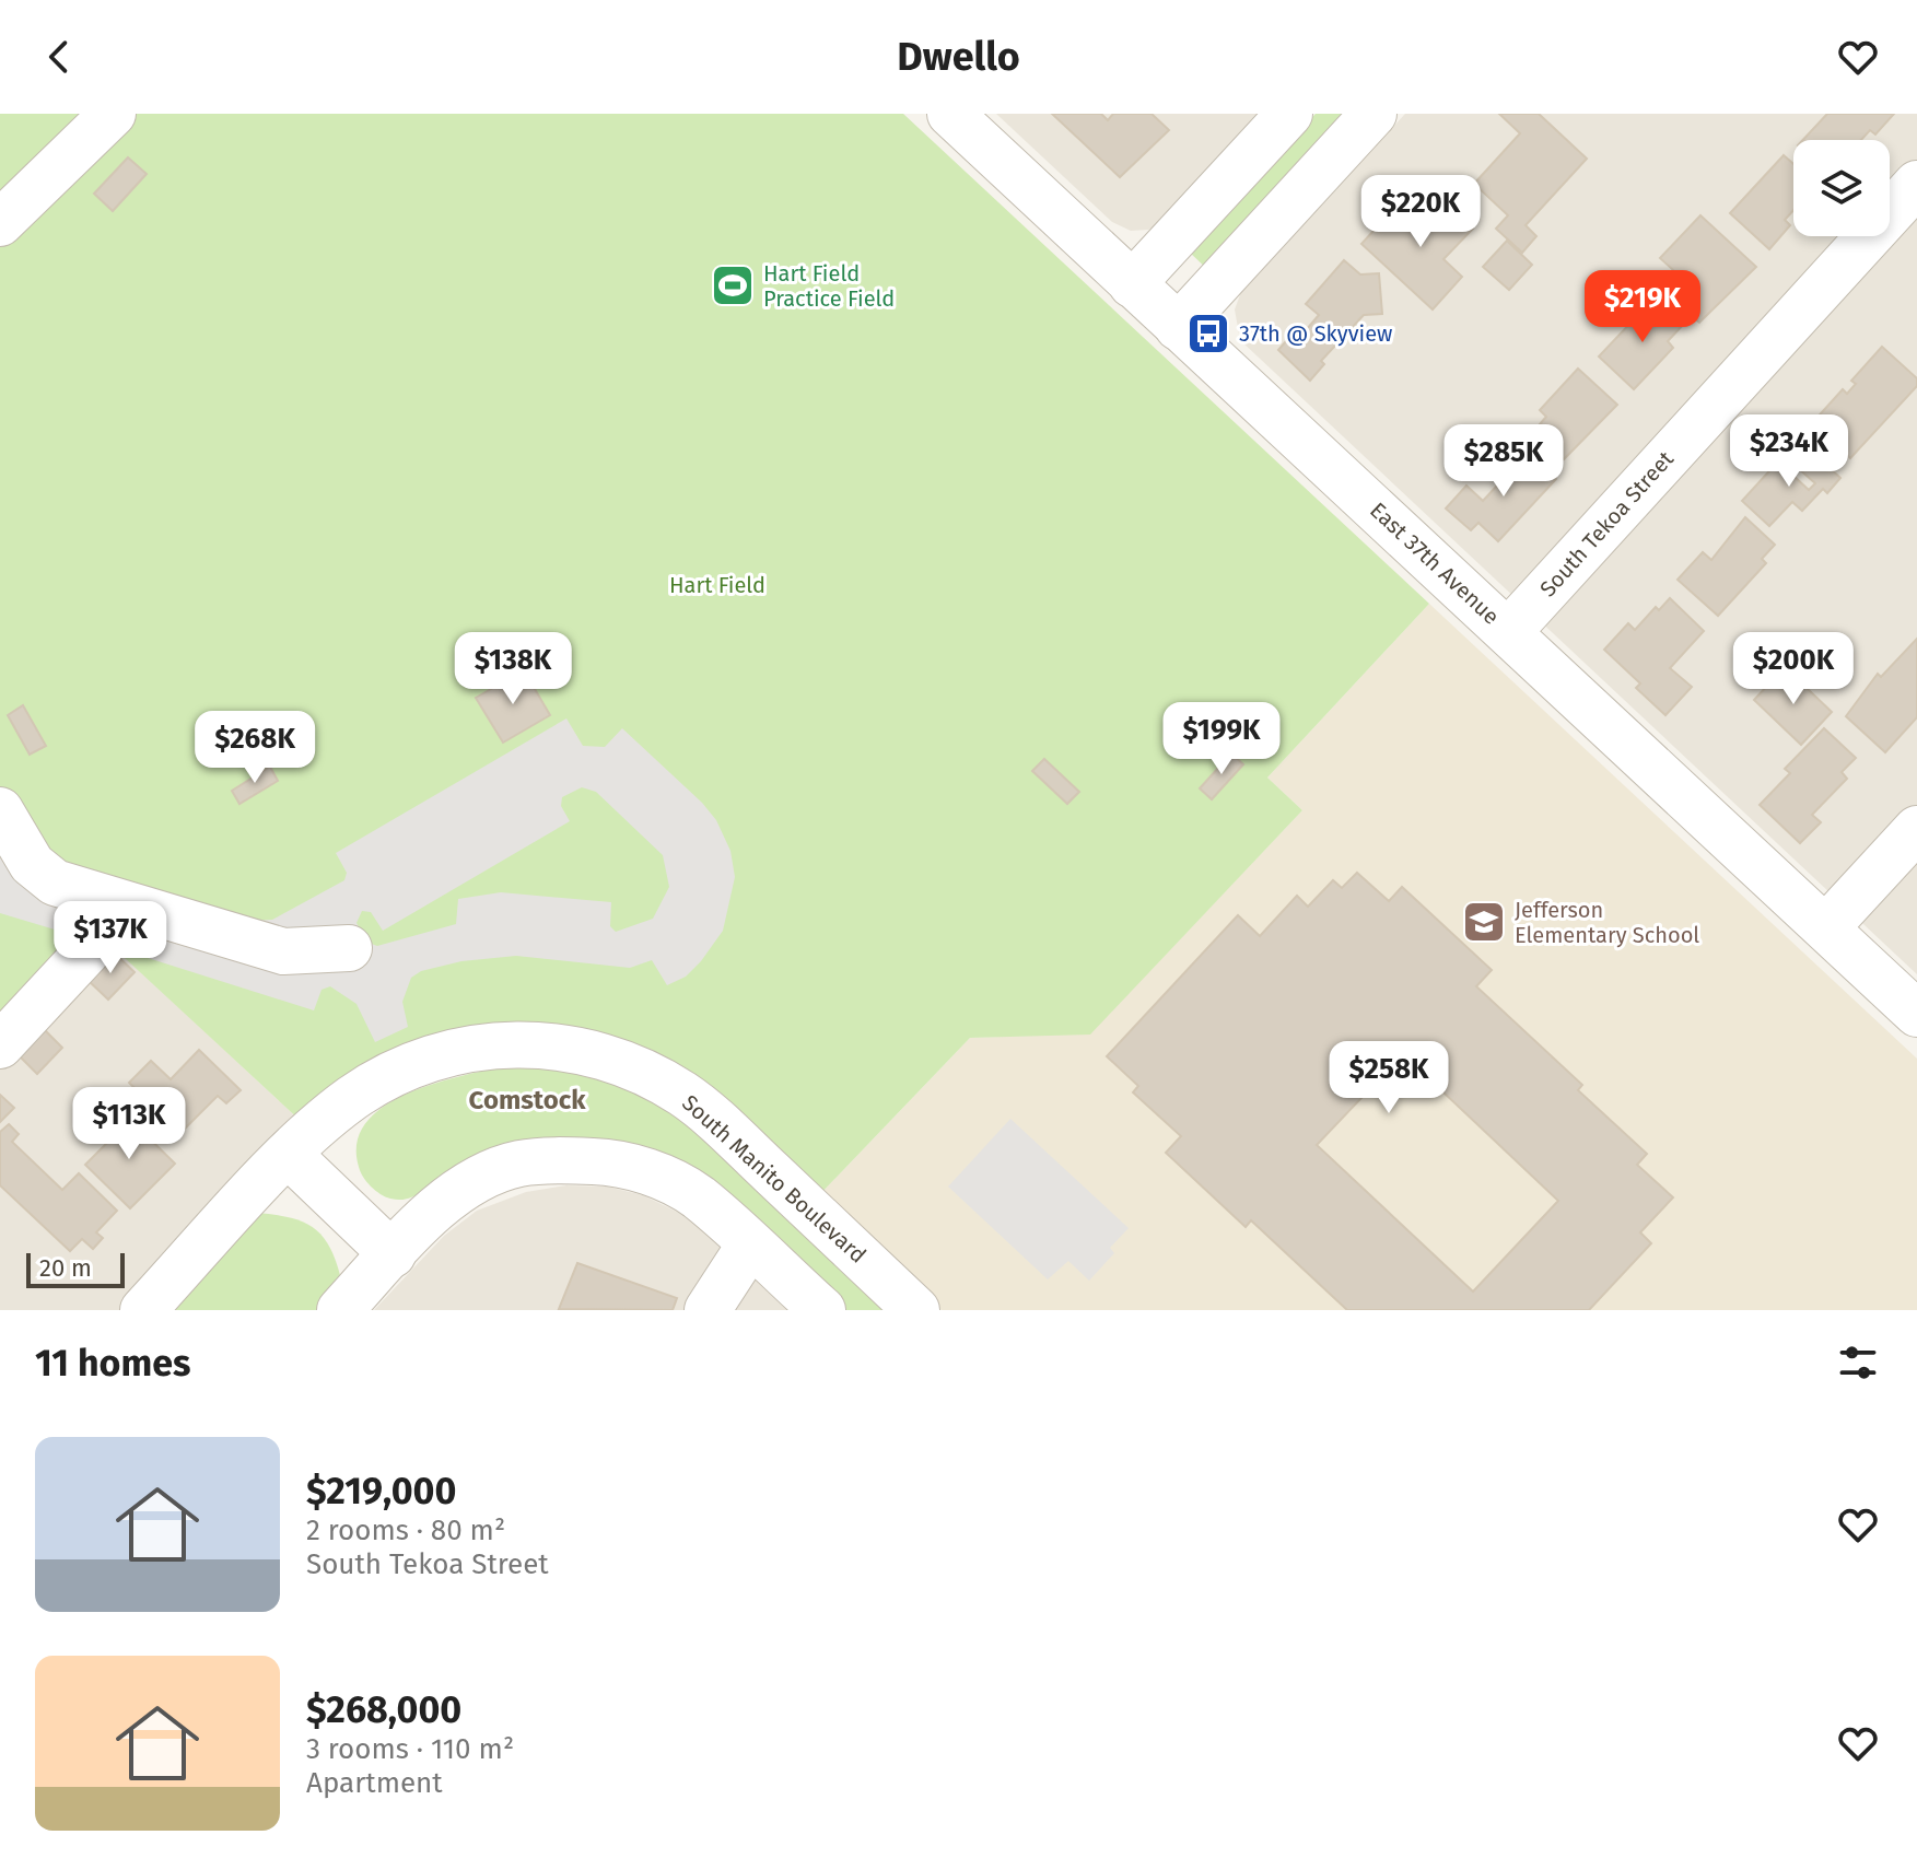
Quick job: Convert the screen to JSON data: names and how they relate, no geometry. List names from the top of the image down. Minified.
{"streets":{"street":["South Tekoa Street","East 37th Avenue","South Manito Boulevard"]},"crossings":[["South Tekoa Street","East 37th Avenue"]],"districts":["Comstock"],"parks":["Hart Field"],"places":{"sports":["Hart Field Practice Field"],"bus stop":["37th @ Skyview"],"school or university":["Jefferson Elementary School"]},"scale_bar":"20 m","page":{"header":"Dwello","price":["$220K","$219K","$234K","$285K","$138K","$200K","$199K","$268K","$137K","$258K","$113K"],"scale":"20 m","heading":"11 homes","list":[{"name":"$219,000","note":"2 rooms · 80 m² · South Tekoa Street"},{"name":"$268,000","note":"3 rooms · 110 m² · Apartment"}]}}
